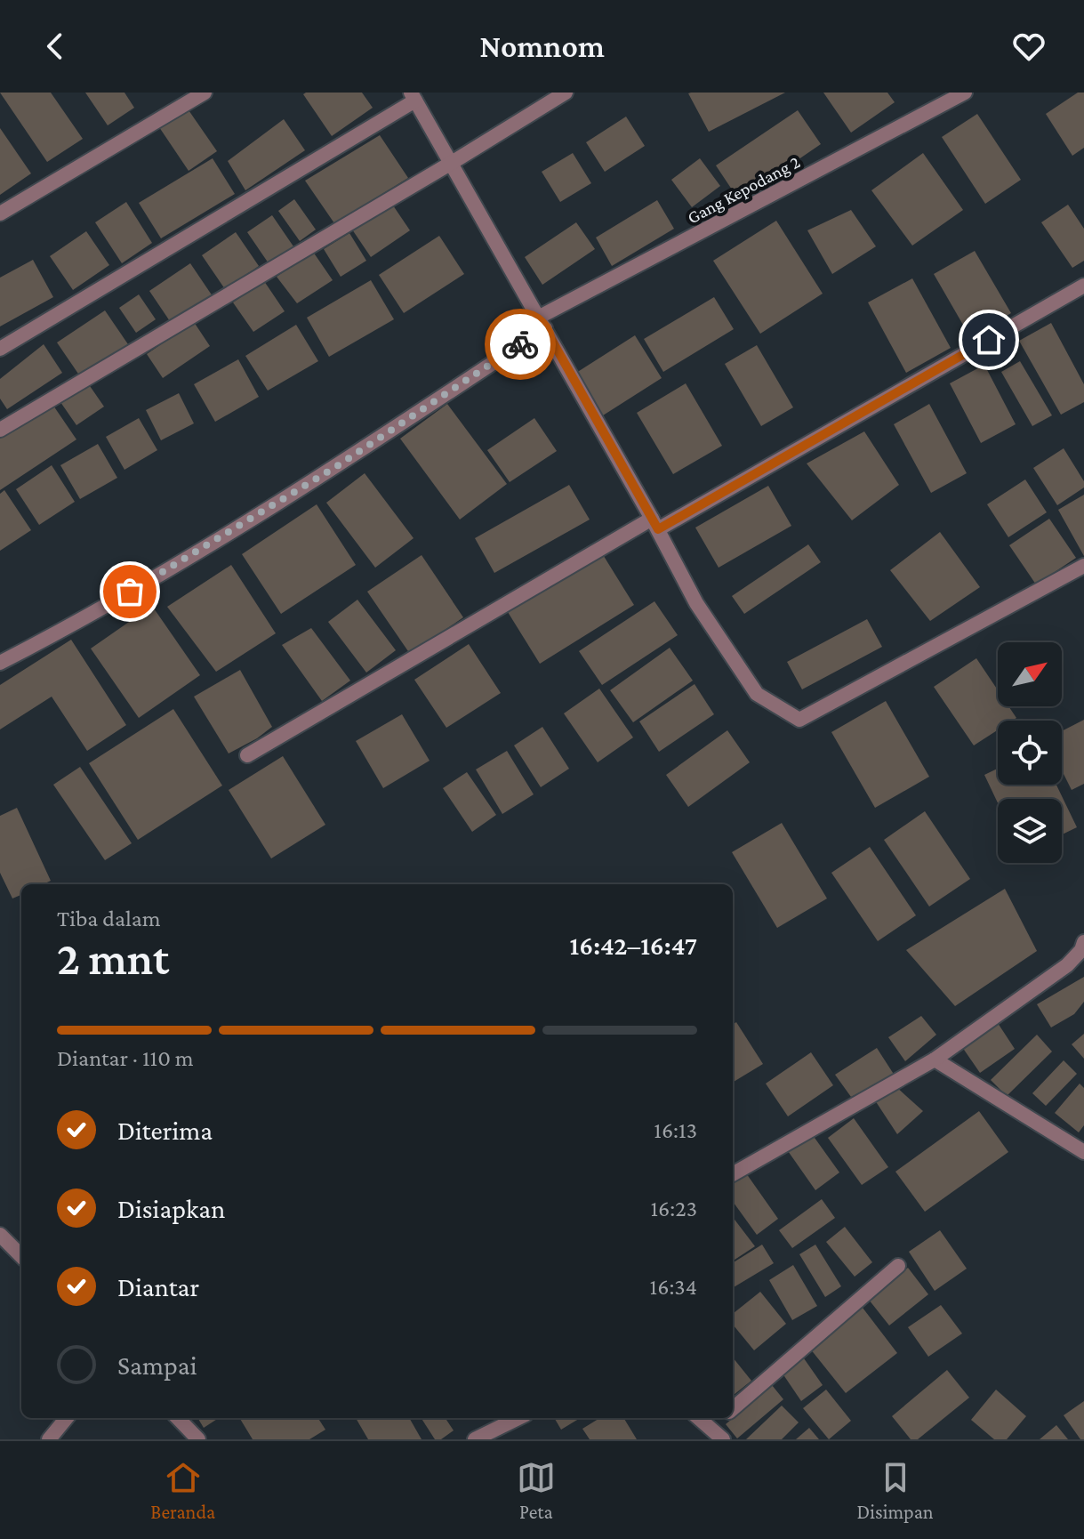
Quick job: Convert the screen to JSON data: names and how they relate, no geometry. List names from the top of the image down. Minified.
{"streets":{"street":["Gang Kepodang 2"]},"north":"top right","page":{"header":"Nomnom","heading":["2 mnt","Tiba dalam","16:42–16:47"],"bar":"Diantar · 110 m","list":[["Diterima","16:13"],["Disiapkan","16:23"],["Diantar","16:34"],"Sampai"],"tabs":["Beranda","Peta","Disimpan"]}}
